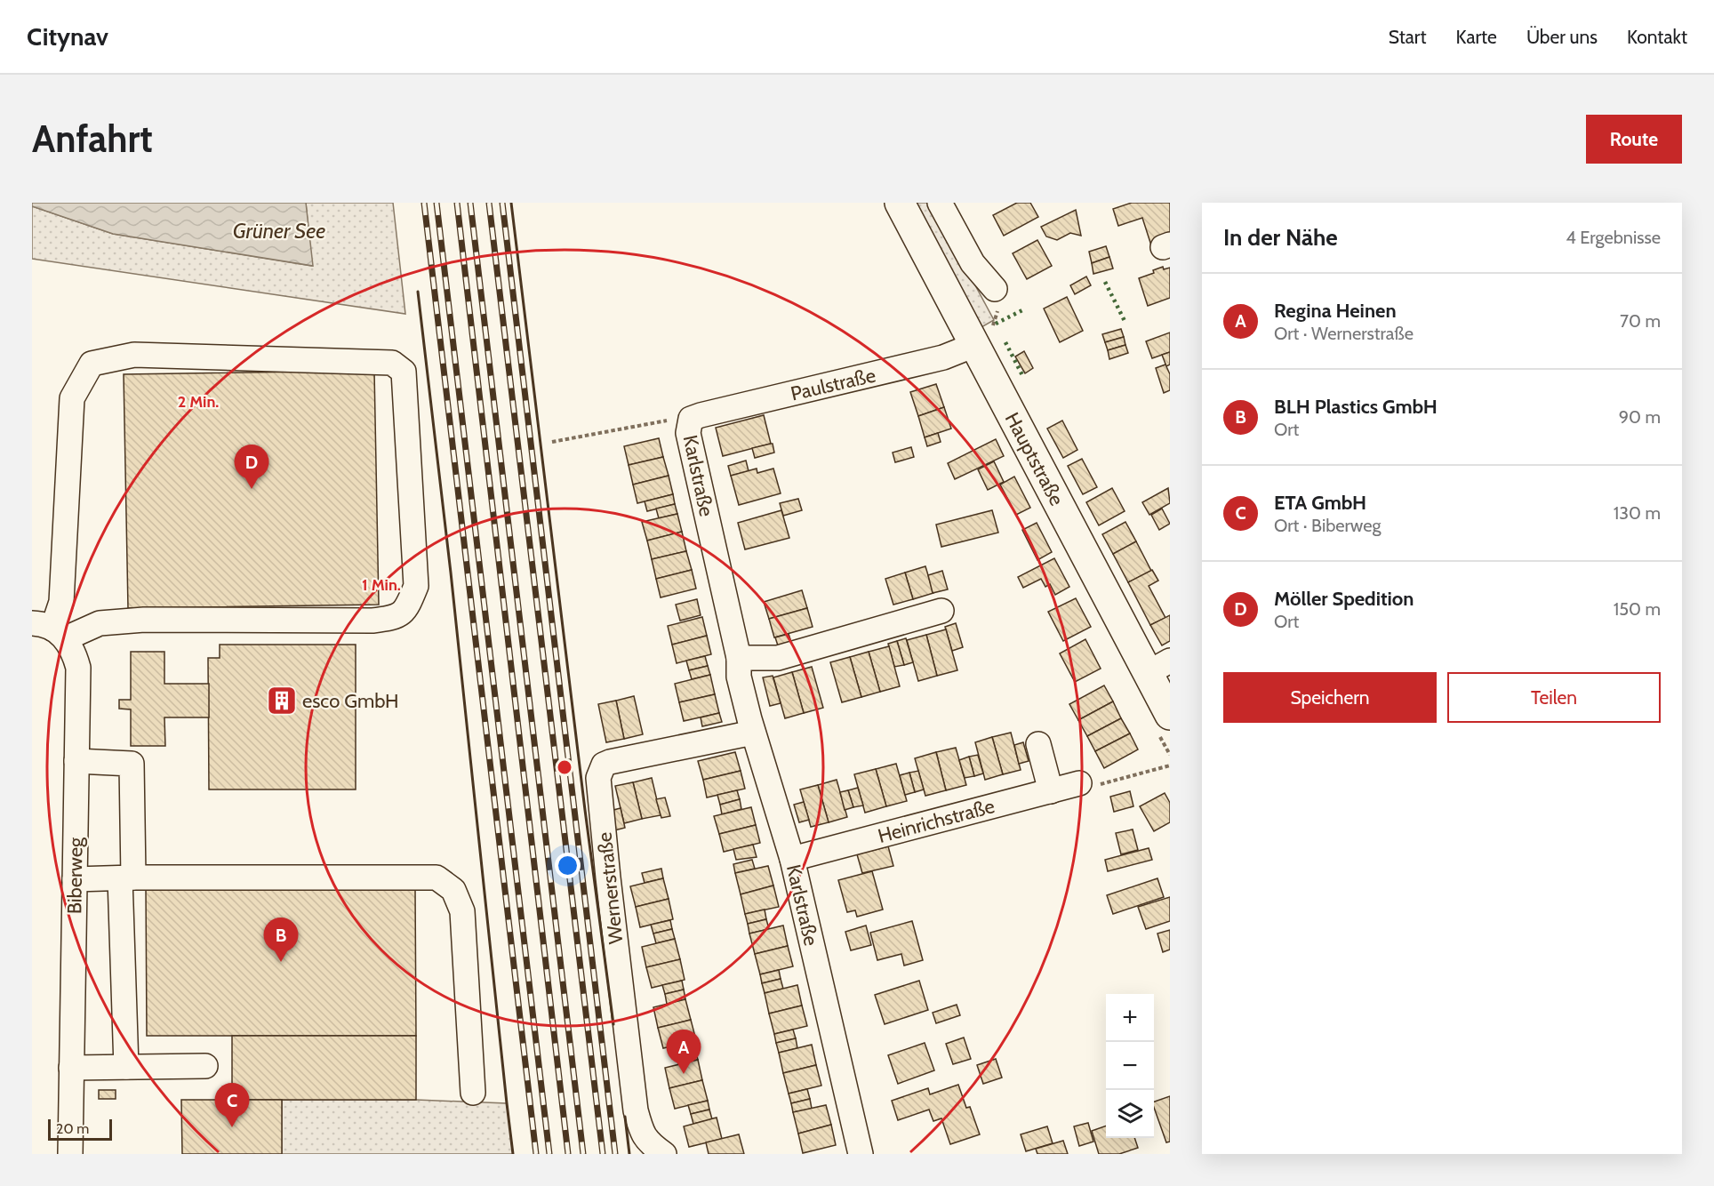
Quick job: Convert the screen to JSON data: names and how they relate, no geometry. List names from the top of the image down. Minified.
{"streets":{"main road":["Hauptstraße"],"street":["Paulstraße","Karlstraße","Heinrichstraße","Biberweg","Wernerstraße"]},"crossings":[["Paulstraße","Hauptstraße"],["Paulstraße","Karlstraße"],["Karlstraße","Heinrichstraße"],["Karlstraße","Wernerstraße"]],"water":["Grüner See"],"places":{"building":["esco GmbH"]},"scale_bar":"20 m","page":{"header":"Citynav","nav":["Start","Karte","Über uns","Kontakt"],"buttons":["Route",["Speichern","Teilen"]],"title":"Anfahrt","heading":["In der Nähe","4 Ergebnisse"],"list":[{"mark":"A","name":"Regina Heinen","note":"Ort · Wernerstraße","value":"70 m"},{"mark":"B","name":"BLH Plastics GmbH","note":"Ort","value":"90 m"},{"mark":"C","name":"ETA GmbH","note":"Ort · Biberweg","value":"130 m"},{"mark":"D","name":"Möller Spedition","note":"Ort","value":"150 m"}],"pins":["D","B","A","C"],"map_buttons":["+","−"],"scale":"20 m"},"rings":["2 Min.","1 Min."]}
